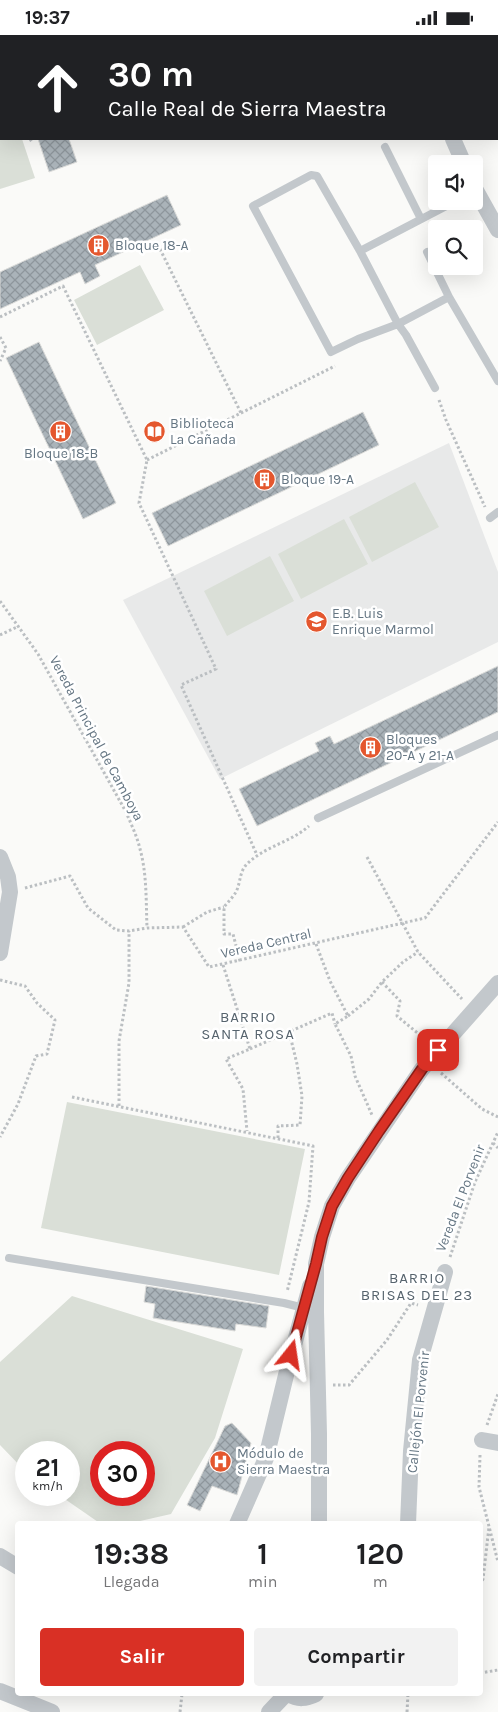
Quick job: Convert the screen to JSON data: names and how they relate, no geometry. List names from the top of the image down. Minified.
{"streets":{"street":["Callejón El Porvenir"],"path":["Vereda Principal de Camboya","Vereda Central","Vereda El Porvenir"]},"crossings":[["Vereda El Porvenir","Callejón El Porvenir"]],"districts":["BARRIO SANTA ROSA","BARRIO BRISAS DEL 23"],"places":{"building":["Bloque 18-A","Bloque 18-B","Bloque 19-A","Bloques 20-A y 21-A"],"library":["Biblioteca La Cañada"],"school or university":["E.B. Luis Enrique Marmol"],"hospital":["Módulo de Sierra Maestra"]},"page":{"status":"19:37","turn":["30 m","Calle Real de Sierra Maestra"],"speed":"21 km/h","limit":"30","eta":["19:38","Llegada","1","min","120","m"],"buttons":["Salir","Compartir"]}}
